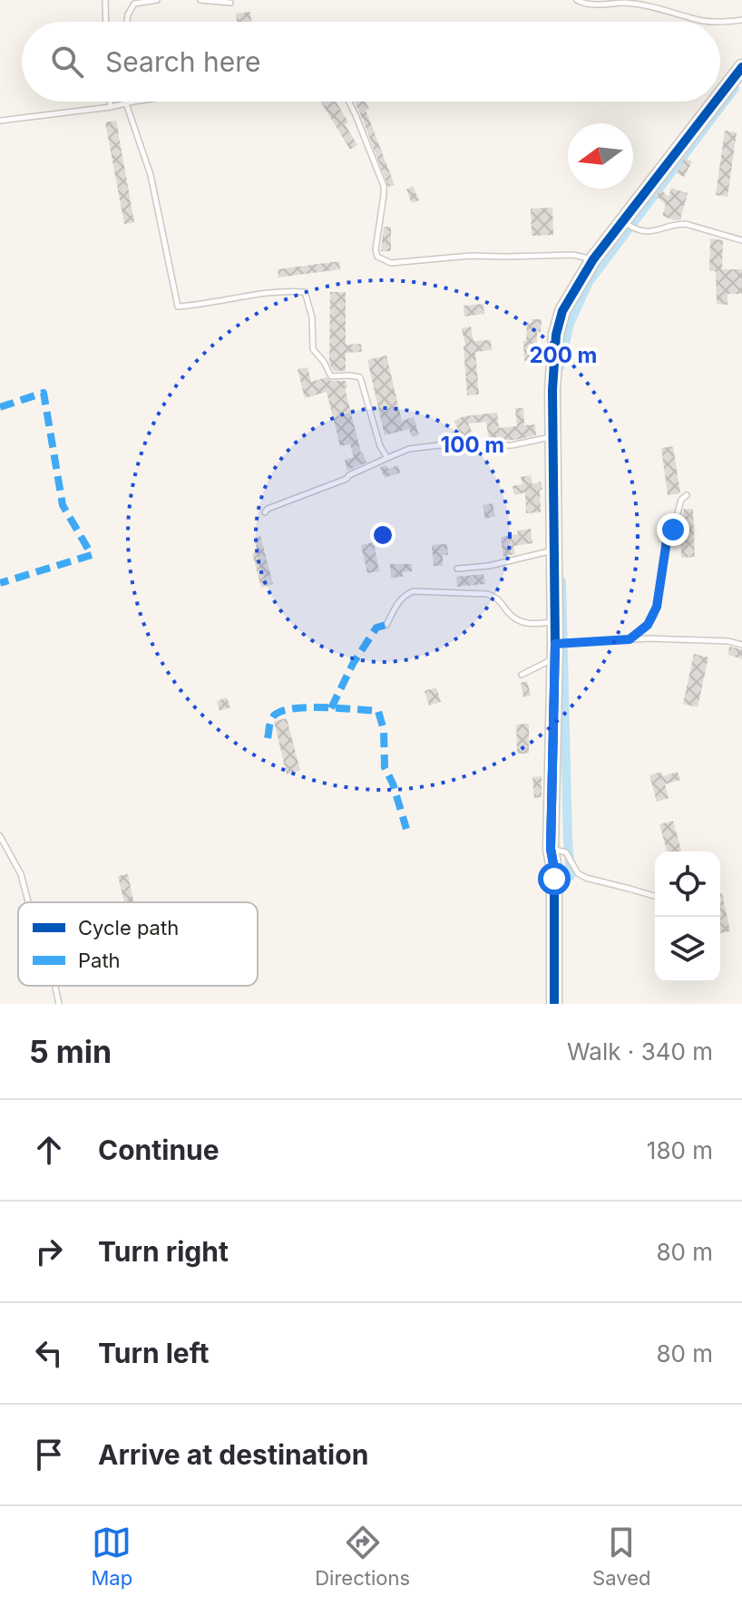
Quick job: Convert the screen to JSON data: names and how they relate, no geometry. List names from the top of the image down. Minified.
{"legend":["Cycle path","Path"],"north":"left","page":{"search":"Search here","heading":["5 min","Walk · 340 m"],"list":[["Continue","180 m"],["Turn right","80 m"],["Turn left","80 m"],"Arrive at destination"],"nav":["Map","Directions","Saved"]},"rings":["200 m","100 m"]}
